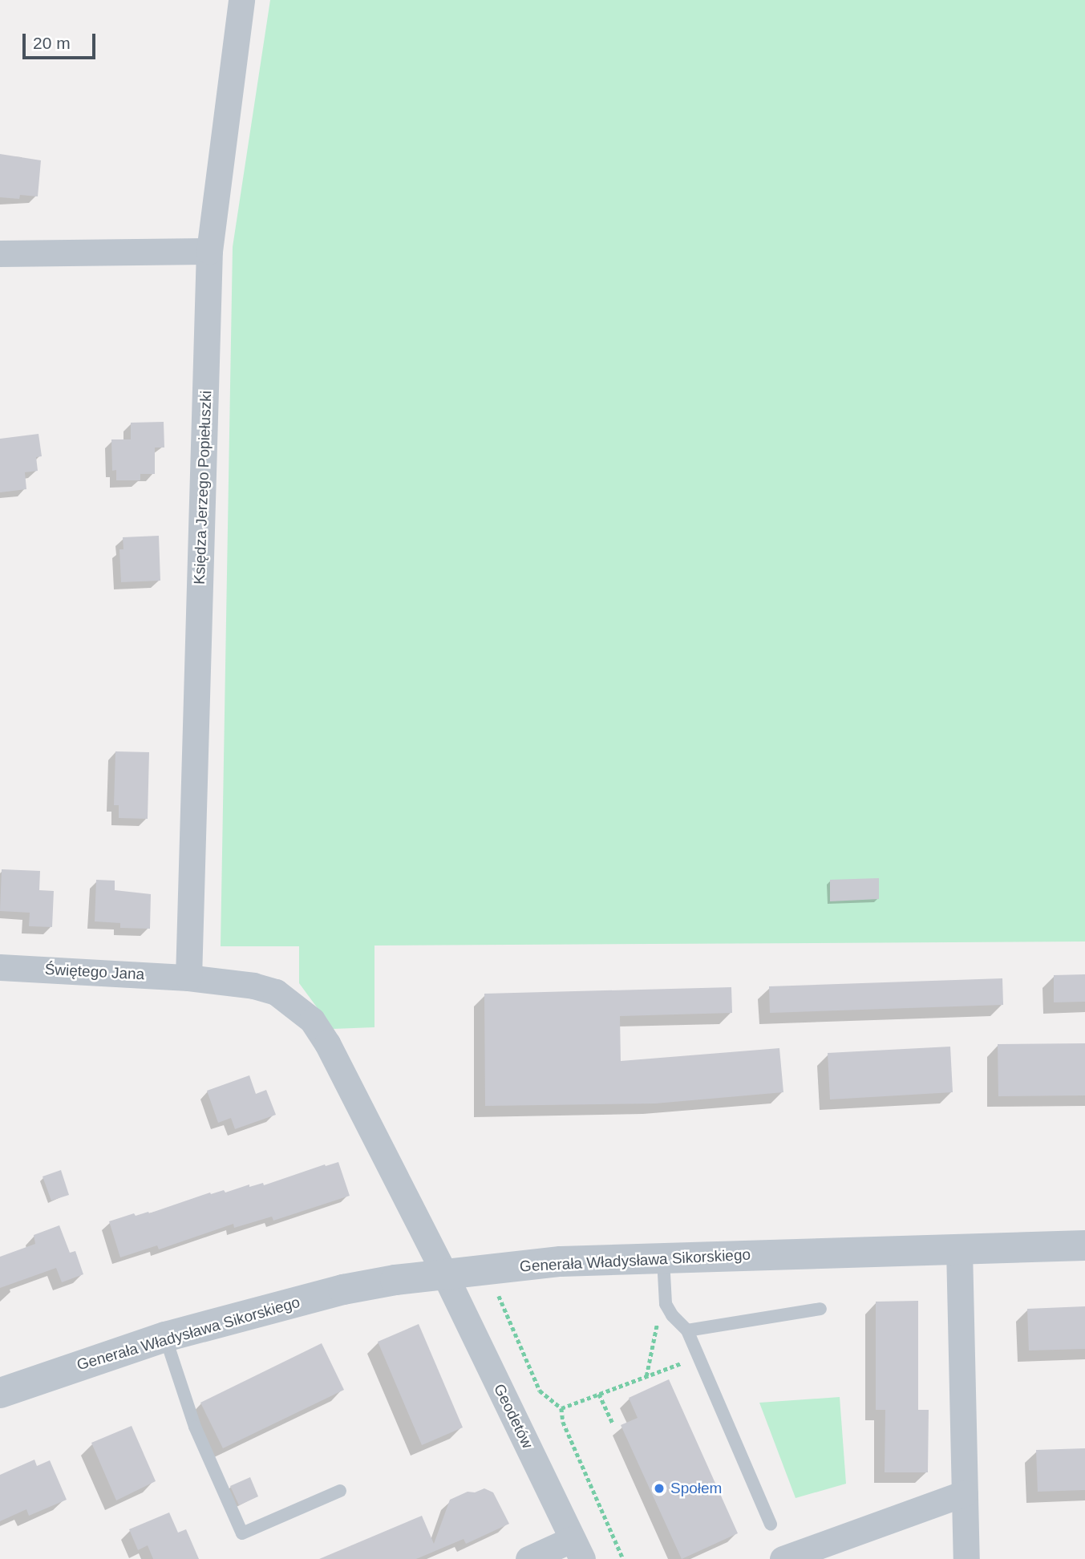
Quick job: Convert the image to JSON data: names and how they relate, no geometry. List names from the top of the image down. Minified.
{"streets":{"street":["Księdza Jerzego Popiełuszki","Świętego Jana","Generała Władysława Sikorskiego","Geodetów"]},"crossings":[["Księdza Jerzego Popiełuszki","Świętego Jana"],["Świętego Jana","Generała Władysława Sikorskiego"],["Świętego Jana","Geodetów"],["Generała Władysława Sikorskiego","Geodetów"]],"places":["Społem"],"scale_bar":"20 m"}
